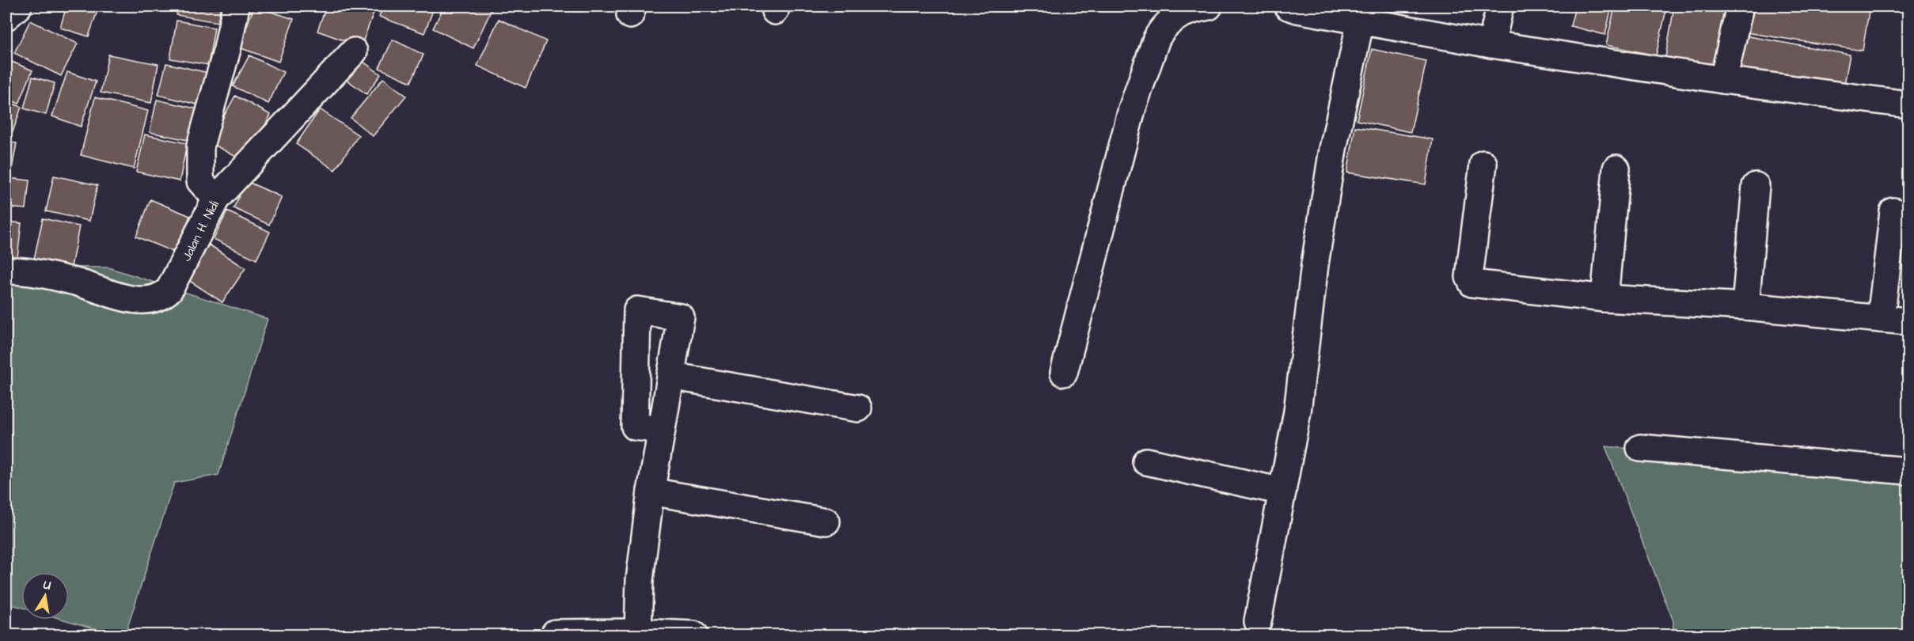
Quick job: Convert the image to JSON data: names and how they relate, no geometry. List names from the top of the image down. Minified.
{"streets":{"street":["Jalan H. Nidi"]},"north":"top"}
